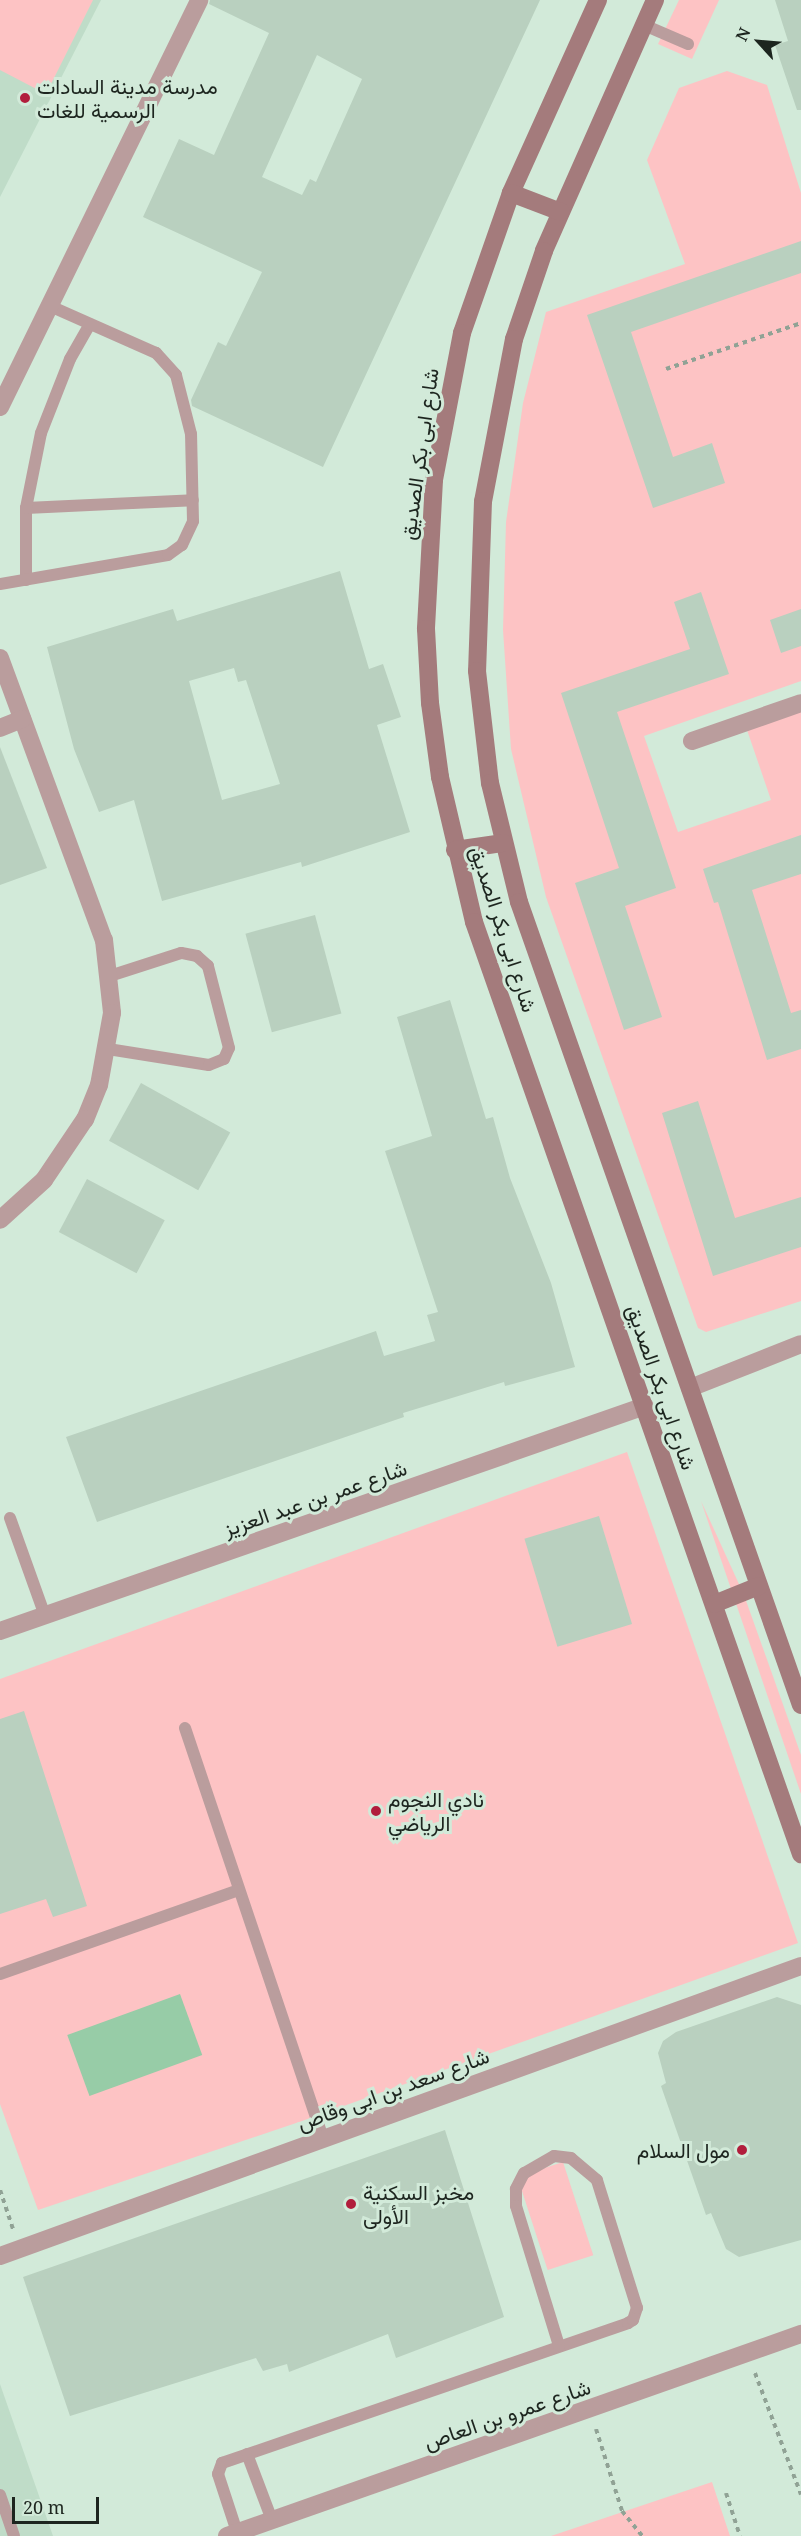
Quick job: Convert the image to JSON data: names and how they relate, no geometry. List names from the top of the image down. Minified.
{"streets":{"main road":["شارع ابى بكر الصديق"],"street":["شارع عمر بن عبد العزيز","شارع سعد بن ابى وقاص","شارع عمرو بن العاص"]},"crossings":[["شارع ابى بكر الصديق","شارع عمر بن عبد العزيز"]],"places":["مدرسة مدينة السادات الرسمية للغات","نادي النجوم الرياضي","مول السلام","مخبز السكنية الأولى"],"scale_bar":"20 m","north":"top left"}
